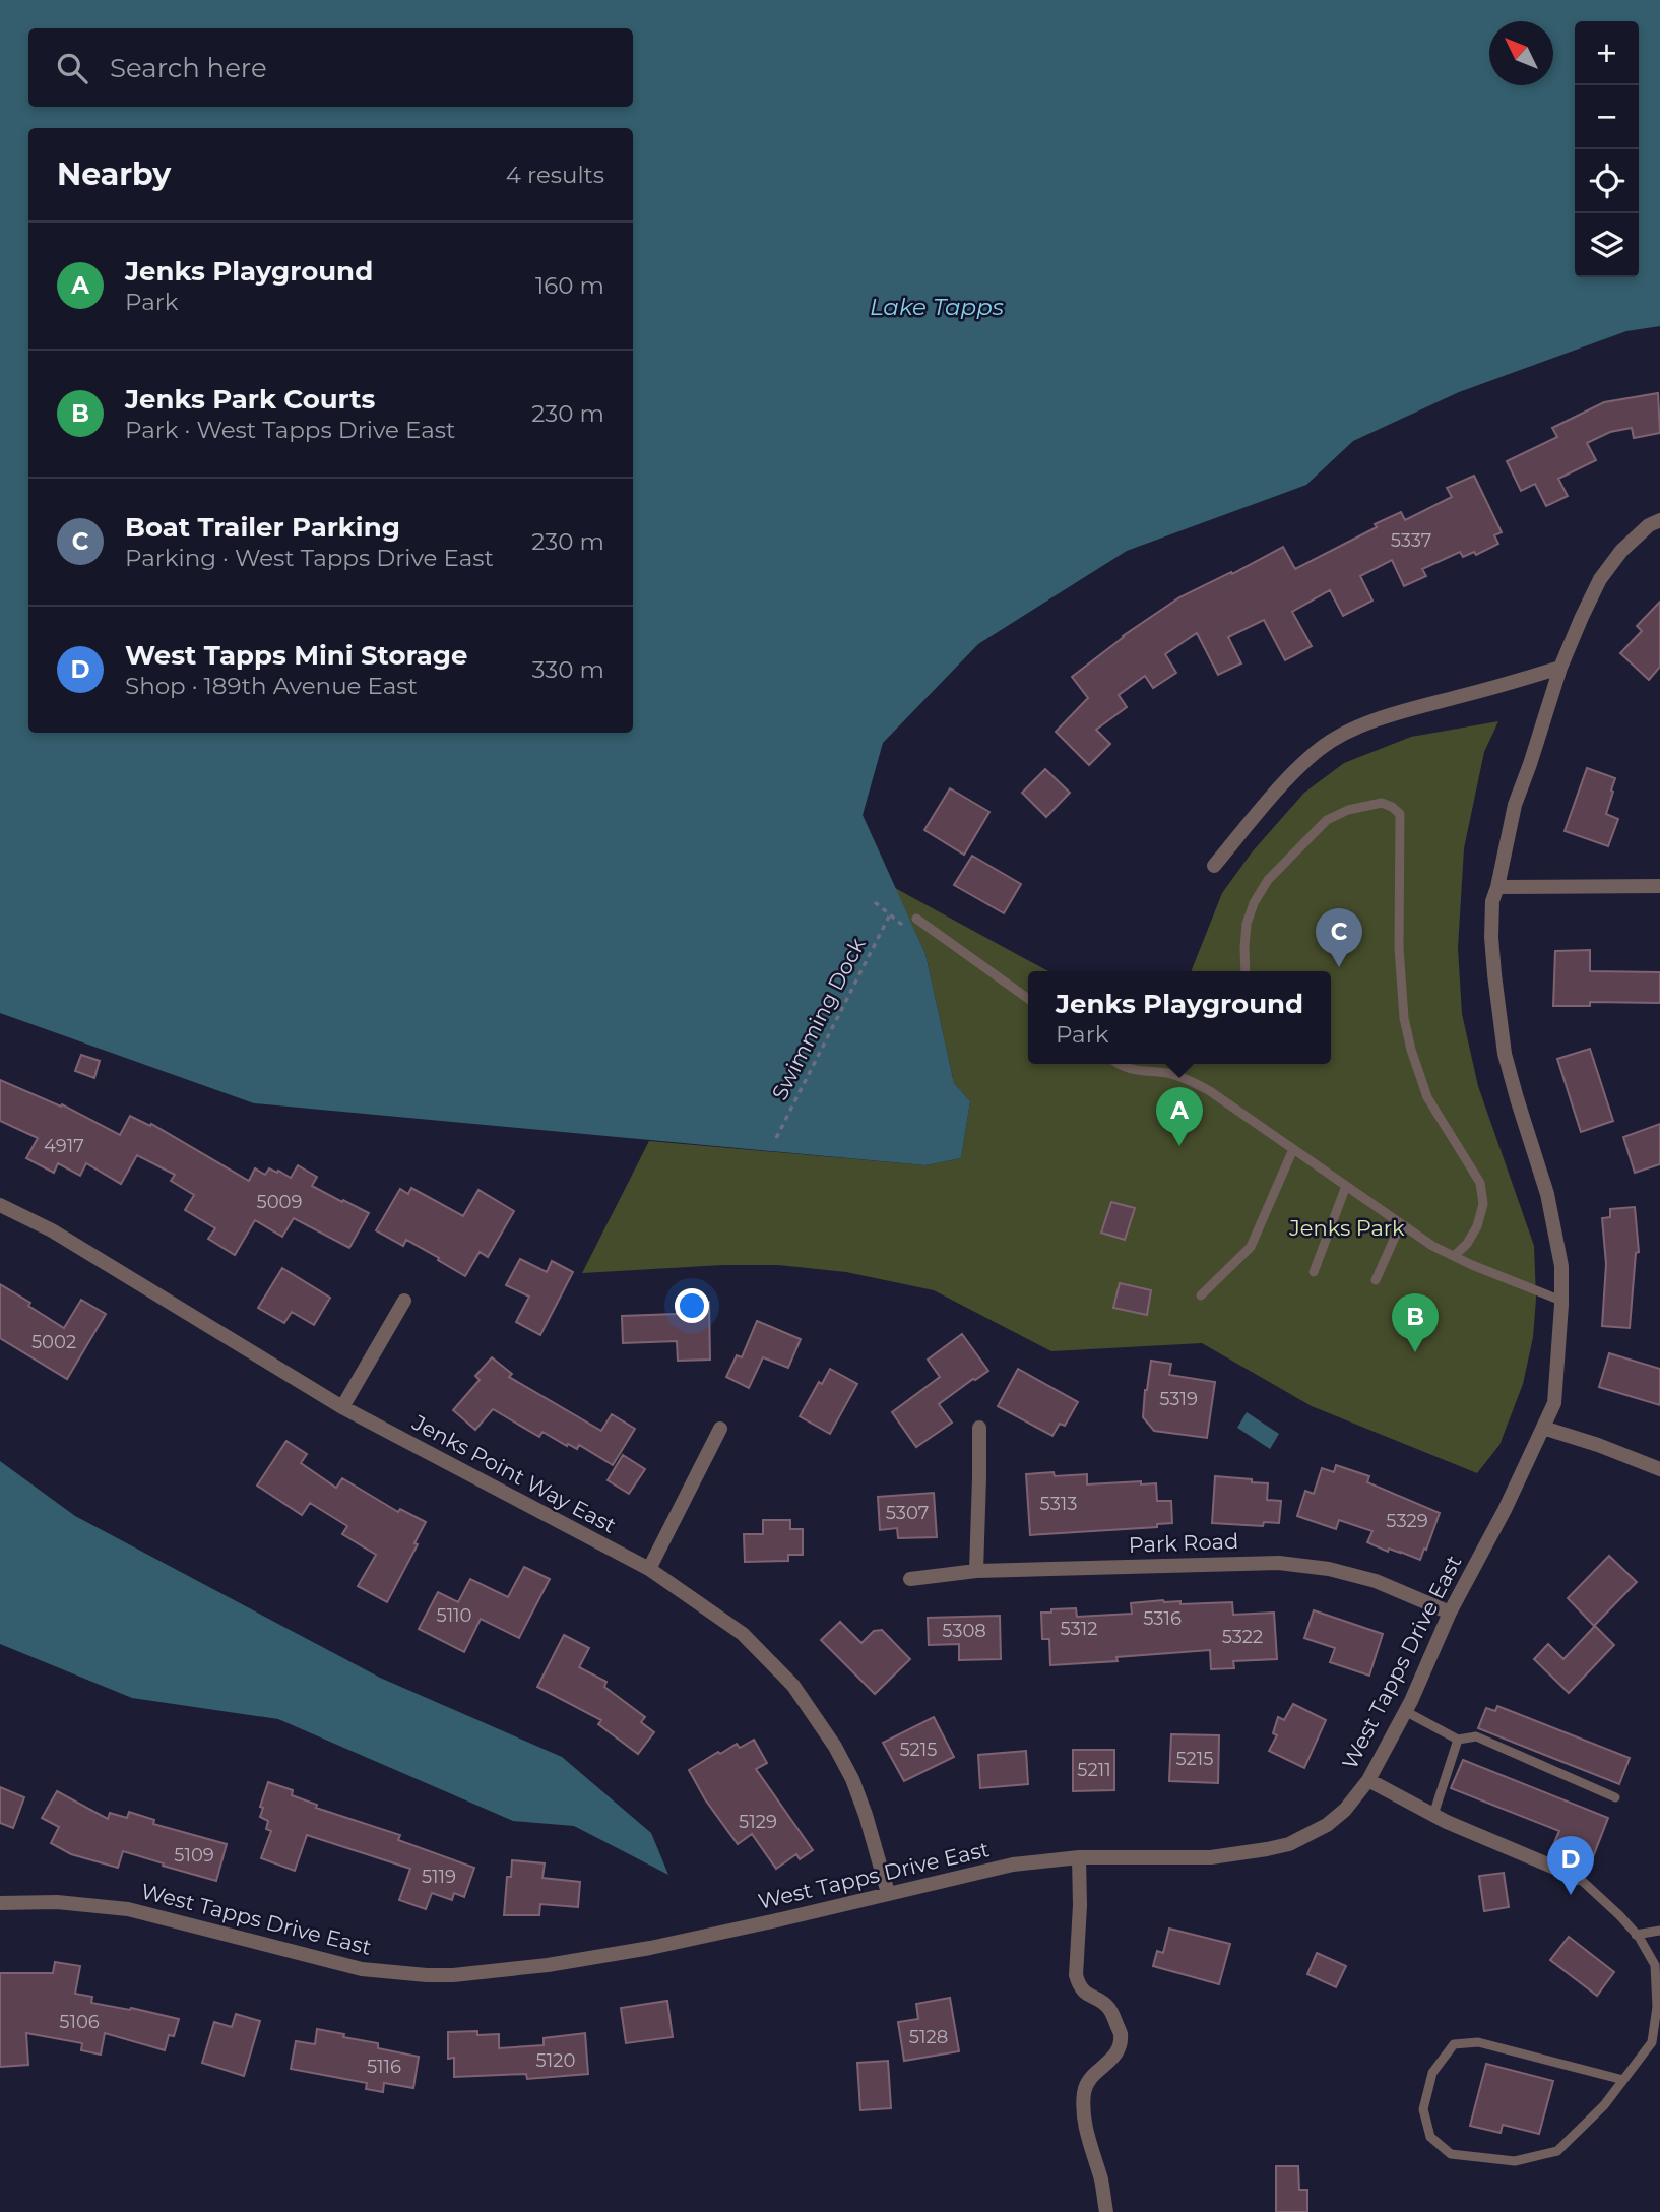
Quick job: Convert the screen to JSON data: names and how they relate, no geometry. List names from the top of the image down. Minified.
{"streets":{"street":["Jenks Point Way East","Park Road","West Tapps Drive East"],"path":["Swimming Dock"]},"crossings":[["Jenks Point Way East","West Tapps Drive East"],["Park Road","West Tapps Drive East"]],"water":["Lake Tapps"],"parks":["Jenks Park"],"house_numbers":["5337","4917","5009","5002","5319","5313","5307","5329","5110","5316","5312","5308","5322","5215","5215","5211","5129","5109","5119","5106","5128","5120","5116"],"north":"top left","page":{"map_buttons":["+","−"],"search":"Search here","heading":["Nearby","4 results"],"list":[{"mark":"A","name":"Jenks Playground","note":"Park","value":"160 m"},{"mark":"B","name":"Jenks Park Courts","note":"Park · West Tapps Drive East","value":"230 m"},{"mark":"C","name":"Boat Trailer Parking","note":"Parking · West Tapps Drive East","value":"230 m"},{"mark":"D","name":"West Tapps Mini Storage","note":"Shop · 189th Avenue East","value":"330 m"}],"pins":["C","A","B","D"],"popup":["Jenks Playground","Park"]}}
